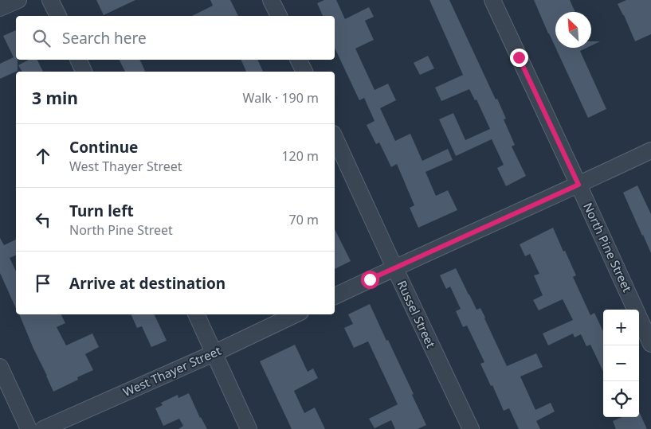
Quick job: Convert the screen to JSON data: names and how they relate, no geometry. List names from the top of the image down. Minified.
{"streets":{"street":["North Pine Street","Russel Street","West Thayer Street"]},"north":"top left","page":{"search":"Search here","heading":["3 min","Walk · 190 m"],"list":[["Continue","West Thayer Street","120 m"],["Turn left","North Pine Street","70 m"],"Arrive at destination"],"map_buttons":["+","−"]}}
